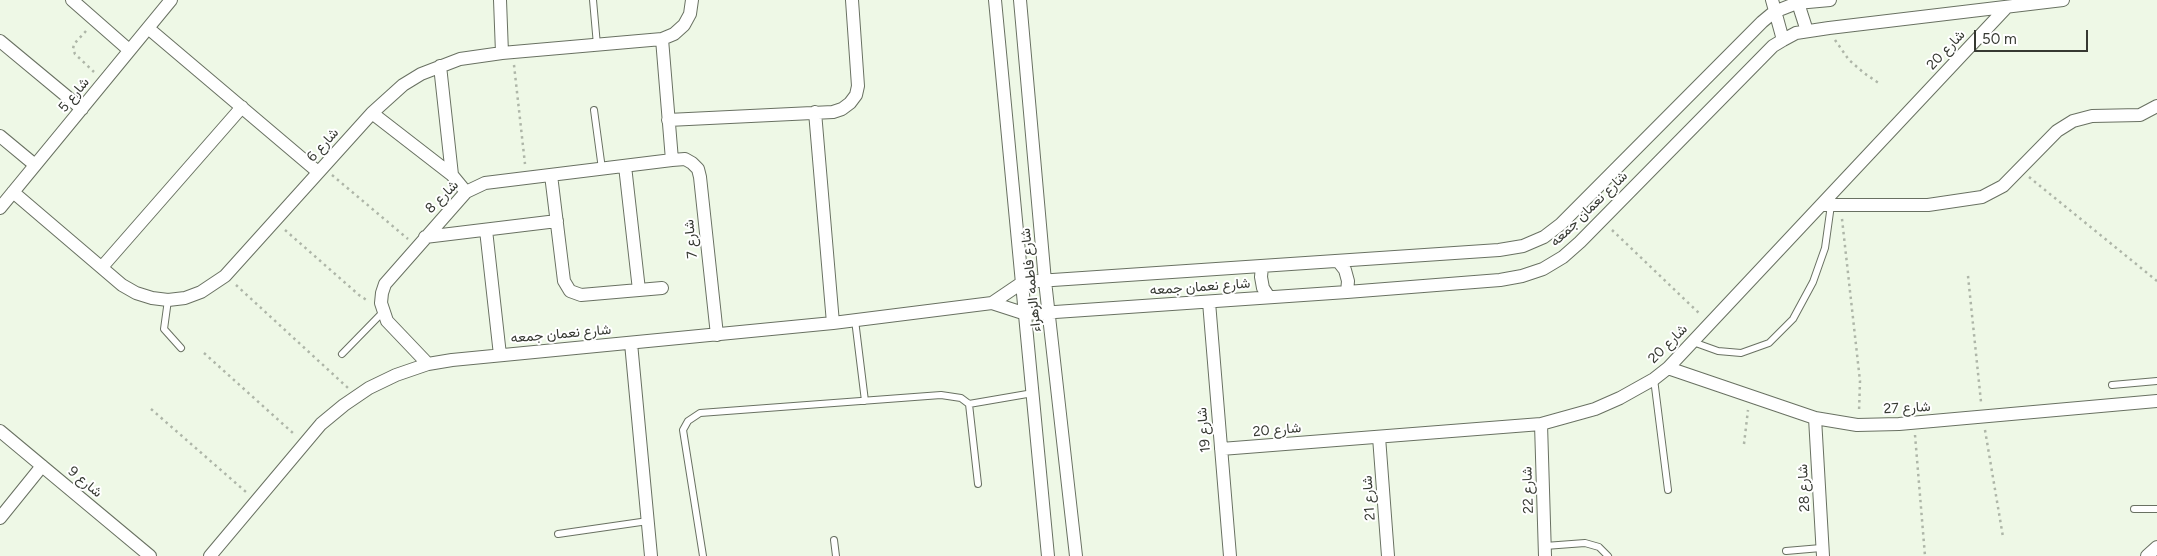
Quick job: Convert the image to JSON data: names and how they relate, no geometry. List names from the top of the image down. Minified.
{"streets":{"street":["شارع 20","شارع 5","شارع 6","شارع 8","شارع نعمان جمعه","شارع 7","شارع فاطمه الزهراء","شارع 27","شارع 19","شارع 9","شارع 28","شارع 22","شارع 21"]},"crossings":[["شارع 20","شارع نعمان جمعه"],["شارع 20","شارع 27"],["شارع 20","شارع 19"],["شارع 20","شارع 22"],["شارع 20","شارع 21"],["شارع 5","شارع 6"],["شارع 8","شارع 7"],["شارع نعمان جمعه","شارع 7"],["شارع نعمان جمعه","شارع فاطمه الزهراء"],["شارع نعمان جمعه","شارع 19"],["شارع 27","شارع 28"]],"scale_bar":"50 m"}
